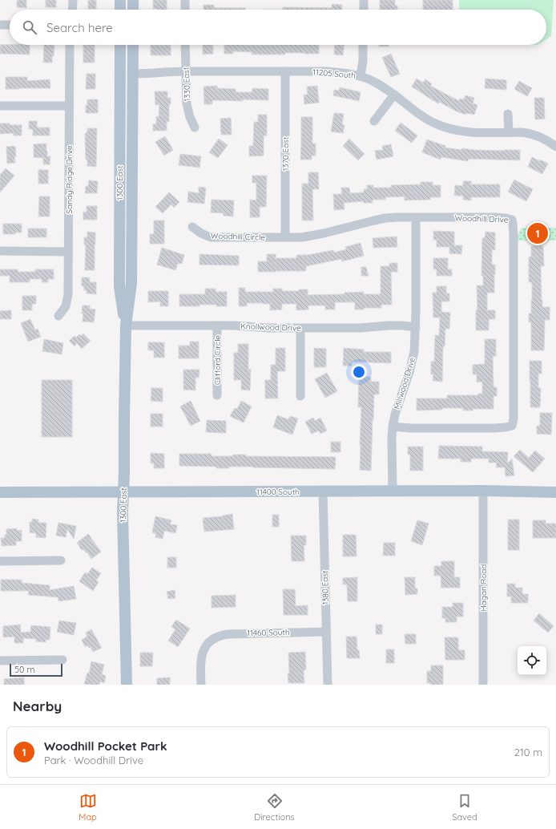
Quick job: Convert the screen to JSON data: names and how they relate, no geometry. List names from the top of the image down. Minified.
{"streets":{"main road":["1300 East","11400 South"],"street":["11205 South","1330 East","1370 East","Sandy Ridge Drive","Woodhill Drive","Woodhill Circle","Knollwood Drive","Clifford Circle","Millwood Drive","1380 East","Hagan Road","11460 South"]},"crossings":[["11205 South","1330 East"],["11205 South","1370 East"],["11205 South","1300 East"],["1370 East","Woodhill Drive"],["1370 East","Woodhill Circle"],["1300 East","Knollwood Drive"],["1300 East","11400 South"],["Woodhill Drive","Woodhill Circle"],["Woodhill Drive","Millwood Drive"],["Knollwood Drive","Clifford Circle"],["Knollwood Drive","Millwood Drive"],["Millwood Drive","11400 South"],["11400 South","1380 East"],["11400 South","Hagan Road"],["1380 East","11460 South"]],"scale_bar":"50 m","page":{"search":"Search here","pins":"1","scale":"50 m","heading":"Nearby","list":[{"mark":"1","name":"Woodhill Pocket Park","note":"Park · Woodhill Drive","value":"210 m"}],"nav":["Map","Directions","Saved"]}}
